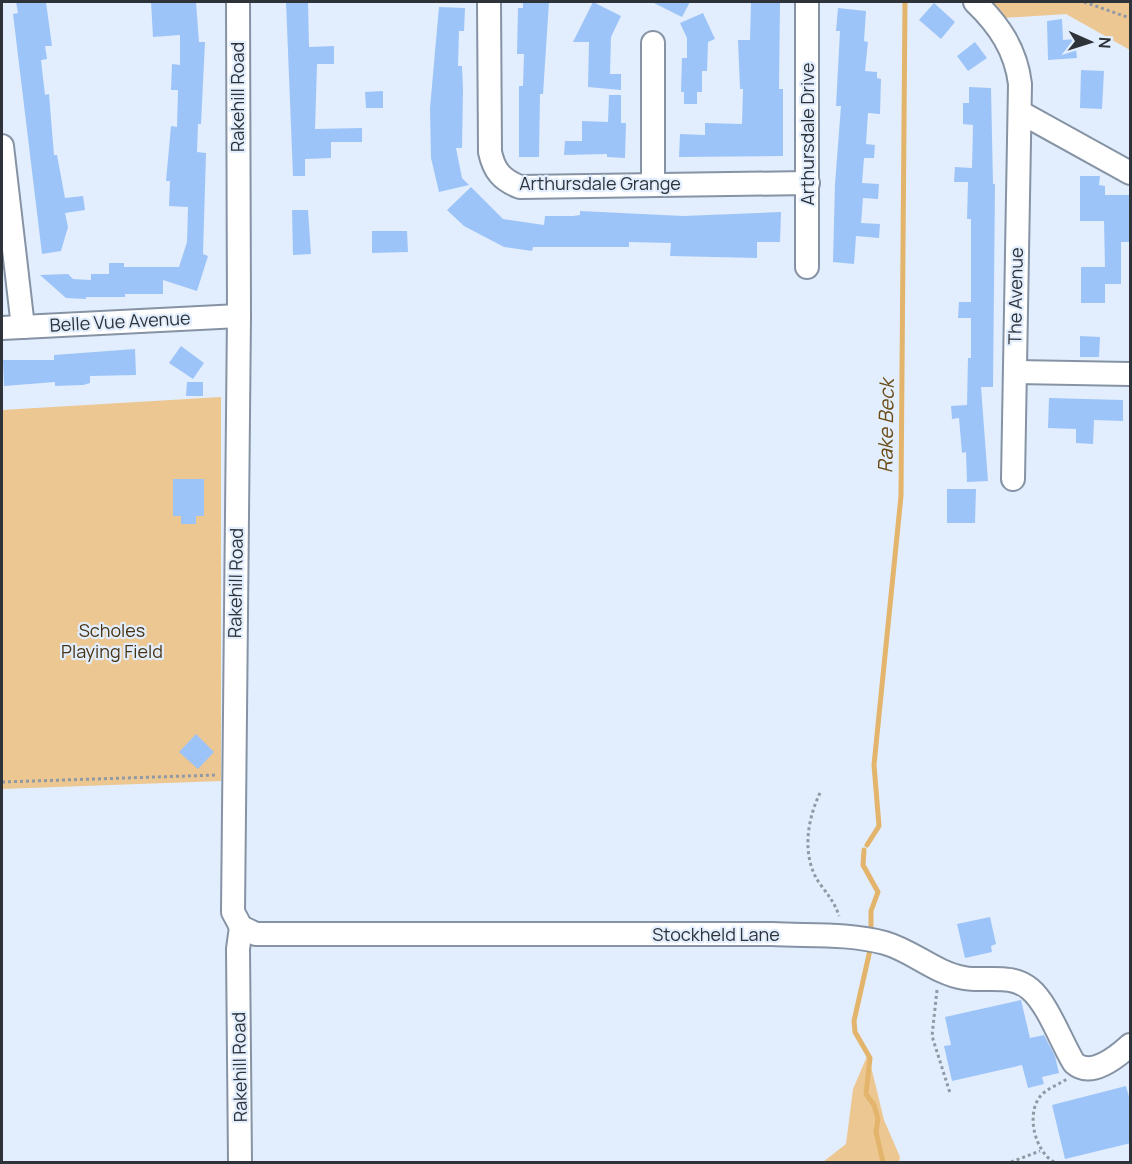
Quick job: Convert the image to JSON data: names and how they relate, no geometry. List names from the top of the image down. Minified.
{"streets":{"street":["Rakehill Road","Arthursdale Drive","Arthursdale Grange","The Avenue","Belle Vue Avenue","Stockheld Lane"]},"crossings":[["Rakehill Road","Belle Vue Avenue"],["Rakehill Road","Stockheld Lane"],["Arthursdale Drive","Arthursdale Grange"]],"water":["Rake Beck"],"parks":["Scholes Playing Field"],"north":"right"}
